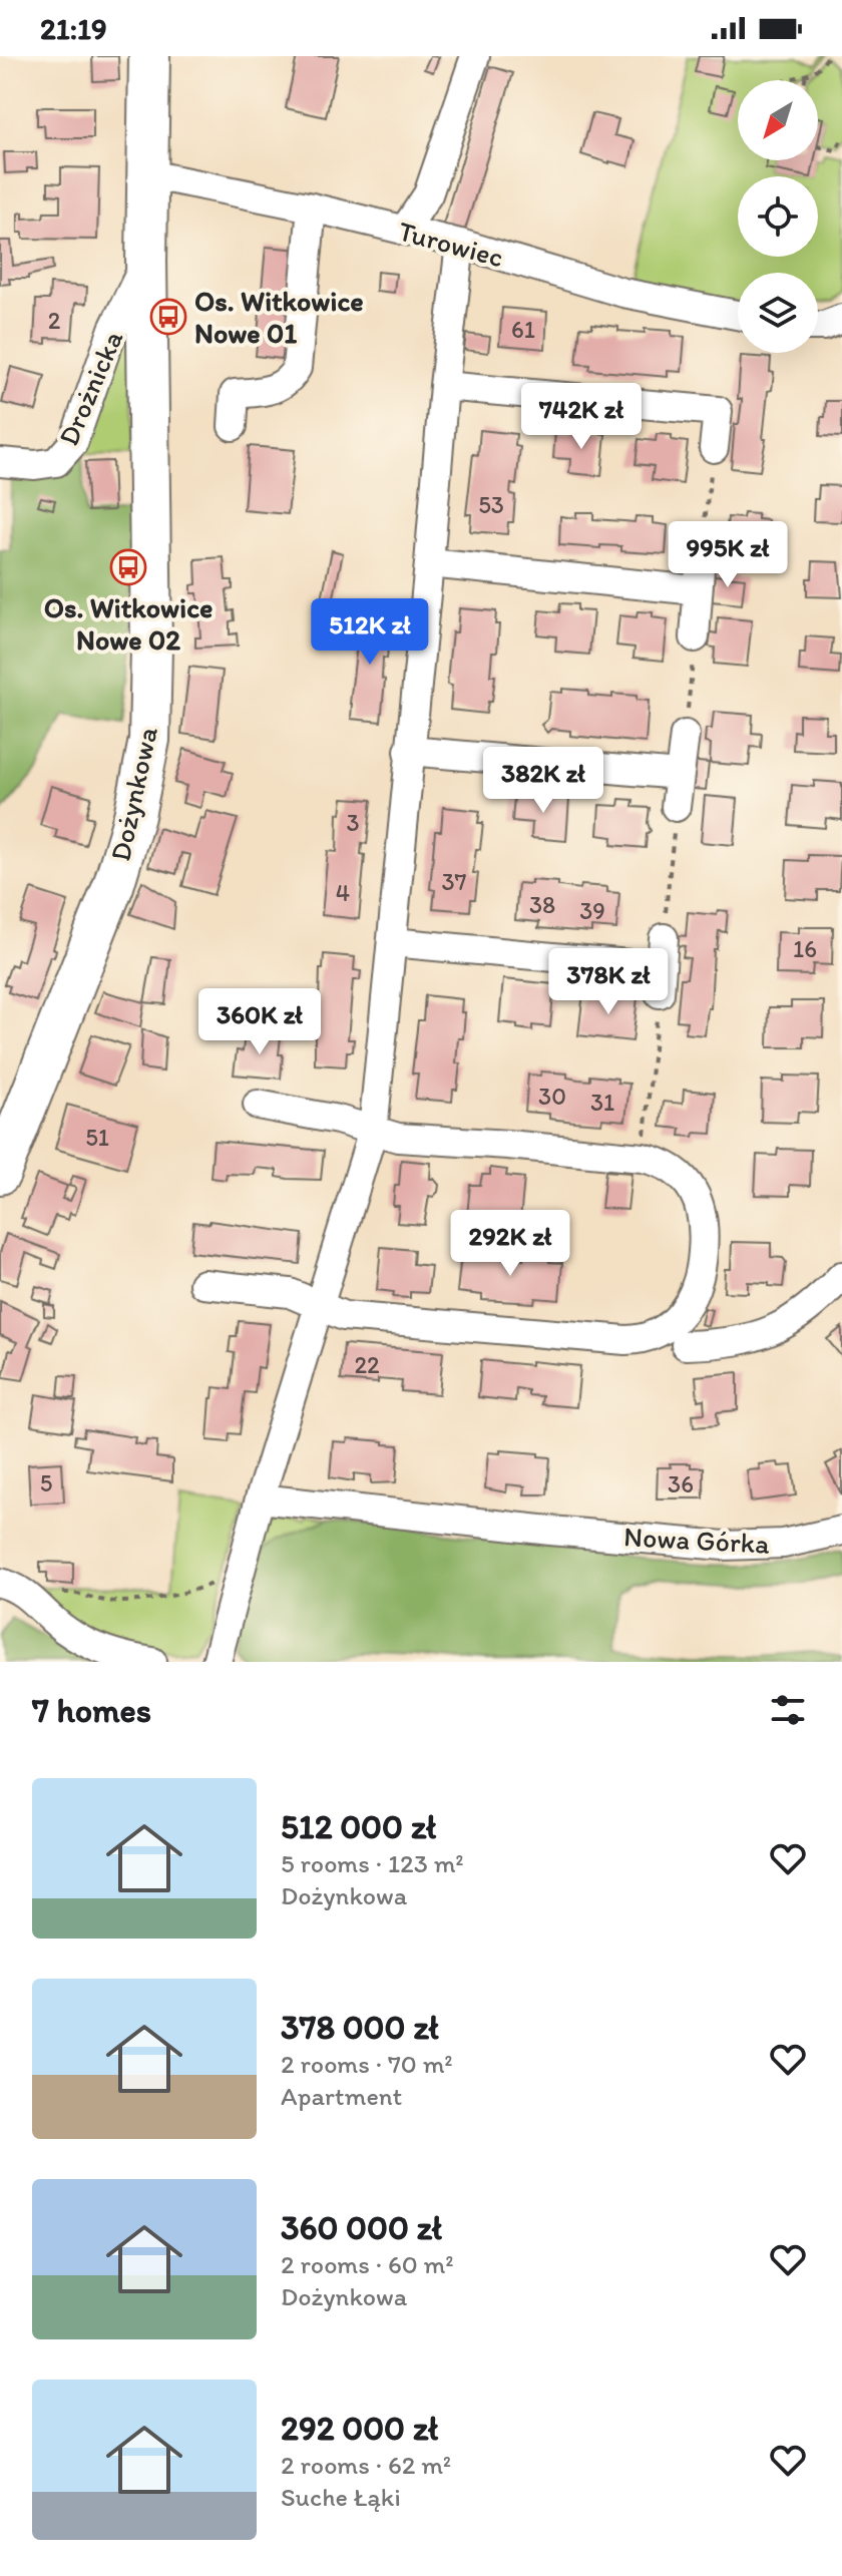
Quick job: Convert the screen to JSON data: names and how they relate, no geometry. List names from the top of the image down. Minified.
{"streets":{"street":["Turowiec","Drożnicka","Dożynkowa","Nowa Górka"]},"crossings":[["Turowiec","Dożynkowa"],["Drożnicka","Dożynkowa"]],"places":{"bus stop":["Os. Witkowice Nowe 01","Os. Witkowice Nowe 02"]},"house_numbers":["2","61","53","3","37","4","38","39","16","30","31","51","22","5","36"],"north":"bottom left","page":{"status":"21:19","price":["742K zł","995K zł","512K zł","382K zł","378K zł","360K zł","292K zł"],"heading":"7 homes","list":[{"name":"512 000 zł","note":"5 rooms · 123 m² · Dożynkowa"},{"name":"378 000 zł","note":"2 rooms · 70 m² · Apartment"},{"name":"360 000 zł","note":"2 rooms · 60 m² · Dożynkowa"},{"name":"292 000 zł","note":"2 rooms · 62 m² · Suche Łąki"}]}}
